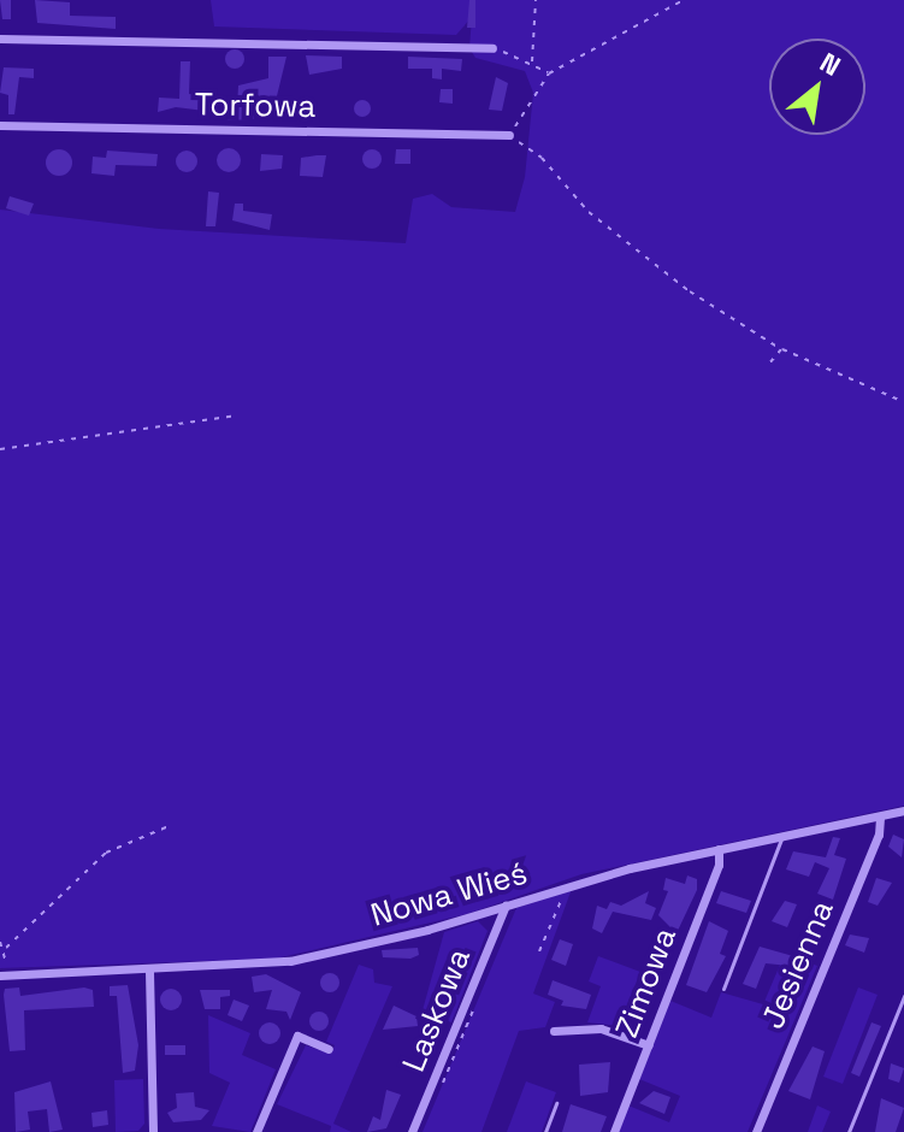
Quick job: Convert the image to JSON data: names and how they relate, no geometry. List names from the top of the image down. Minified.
{"streets":{"street":["Torfowa","Nowa Wieś","Jesienna","Zimowa","Laskowa"]},"crossings":[["Nowa Wieś","Jesienna"],["Nowa Wieś","Zimowa"],["Nowa Wieś","Laskowa"]],"north":"top right"}
